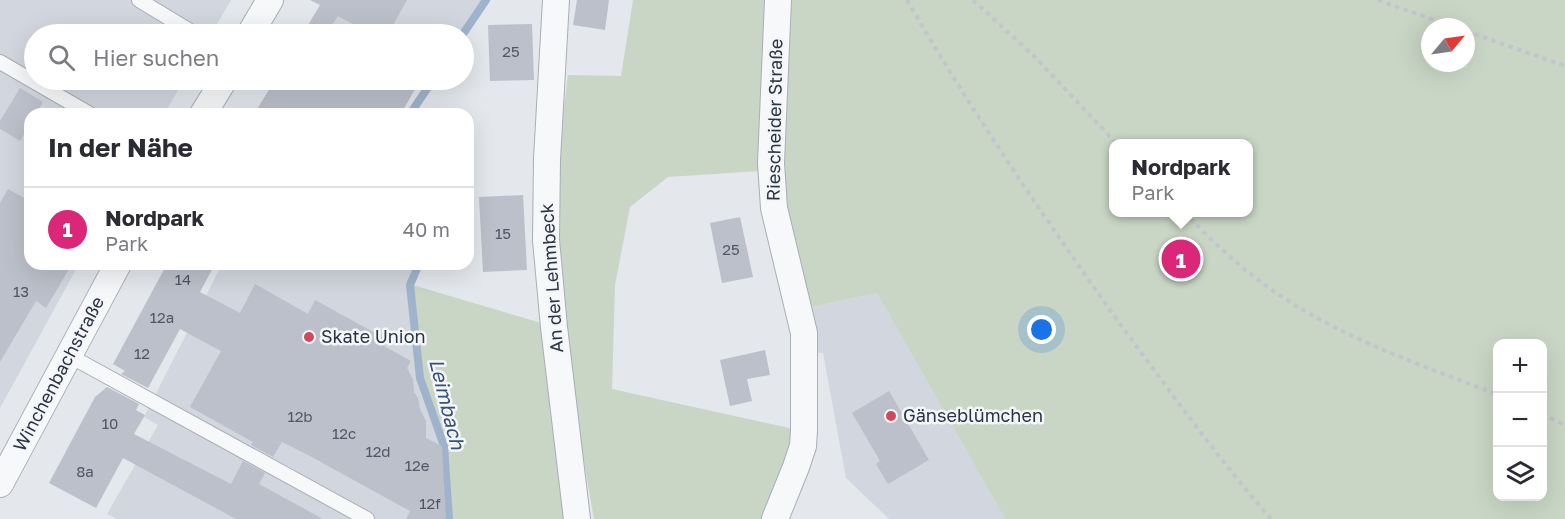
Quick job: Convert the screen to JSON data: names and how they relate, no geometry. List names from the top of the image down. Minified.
{"streets":{"street":["Riescheider Straße","An der Lehmbeck","Winchenbachstraße"]},"water":["Leimbach"],"places":["Skate Union","Gänseblümchen"],"house_numbers":["25","15","25","14","13","12a","12","12b","10","12c","12d","12e","8a","12f"],"north":"top right","page":{"search":"Hier suchen","heading":"In der Nähe","popup":["Nordpark","Park"],"list":[{"mark":"1","name":"Nordpark","note":"Park","value":"40 m"}],"pins":"1","map_buttons":["+","−"]}}
